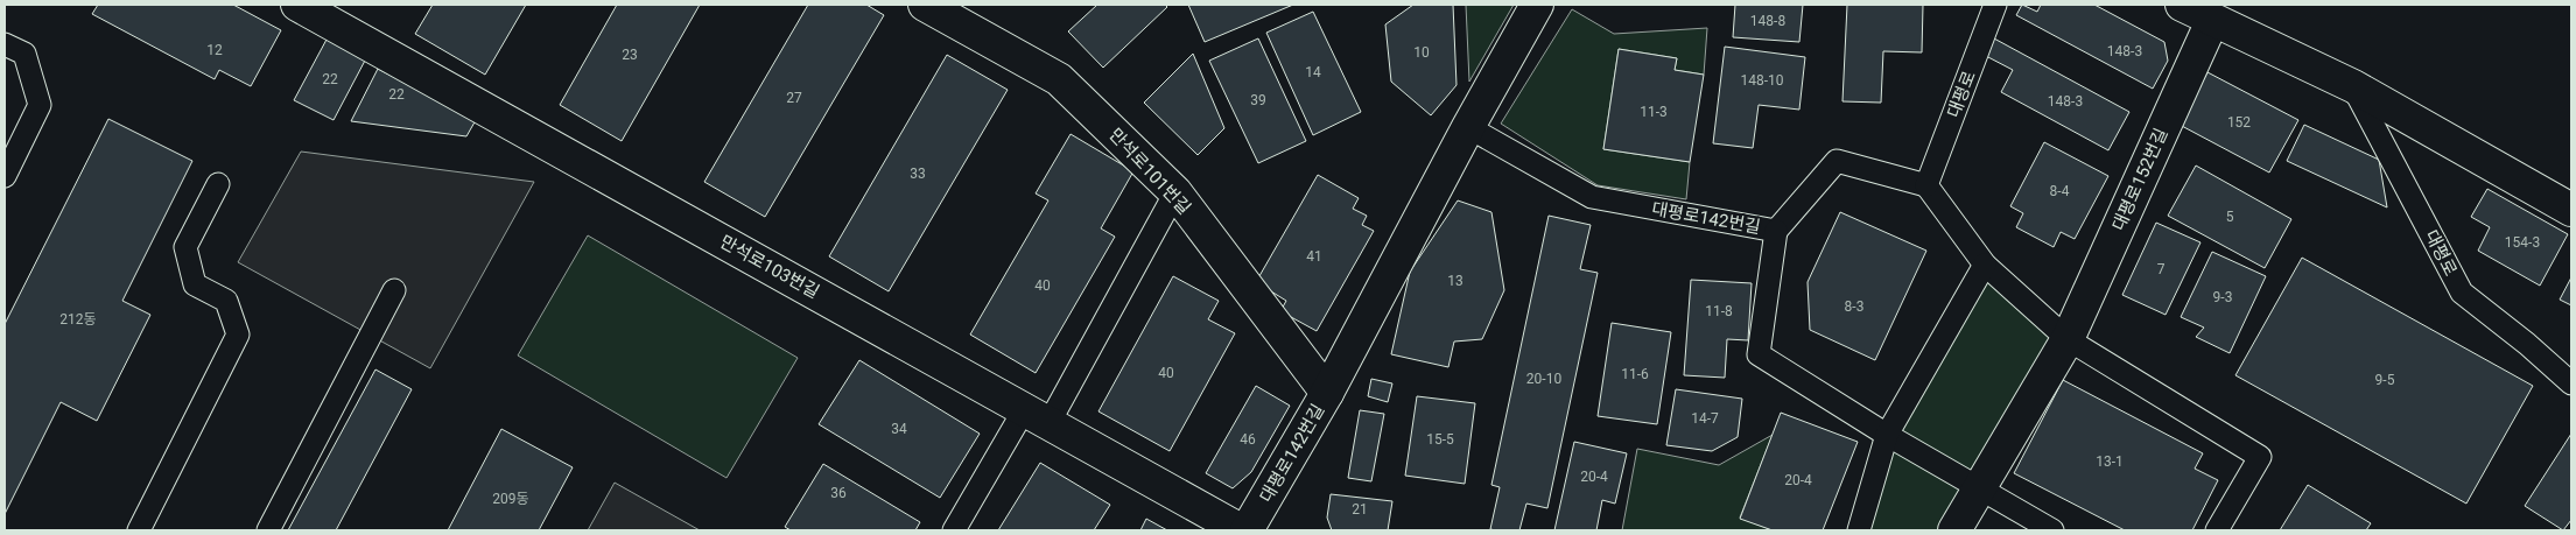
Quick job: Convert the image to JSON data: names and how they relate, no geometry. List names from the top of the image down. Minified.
{"streets":{"street":["만석로101번길","대평로152번길","대평로142번길","만석로103번길"],"lane":["대평로"]},"crossings":[["대평로","대평로142번길"],["만석로101번길","대평로142번길"]],"house_numbers":["148-8","12","148-3","10","23","14","22","148-10","22","27","39","148-3","11-3","152","33","8-4","5","154-3","41","7","13","40","9-3","8-3","11-8","212동","40","11-6","20-10","9-5","14-7","34","46","15-5","13-1","20-4","20-4","36","209동","21"]}
